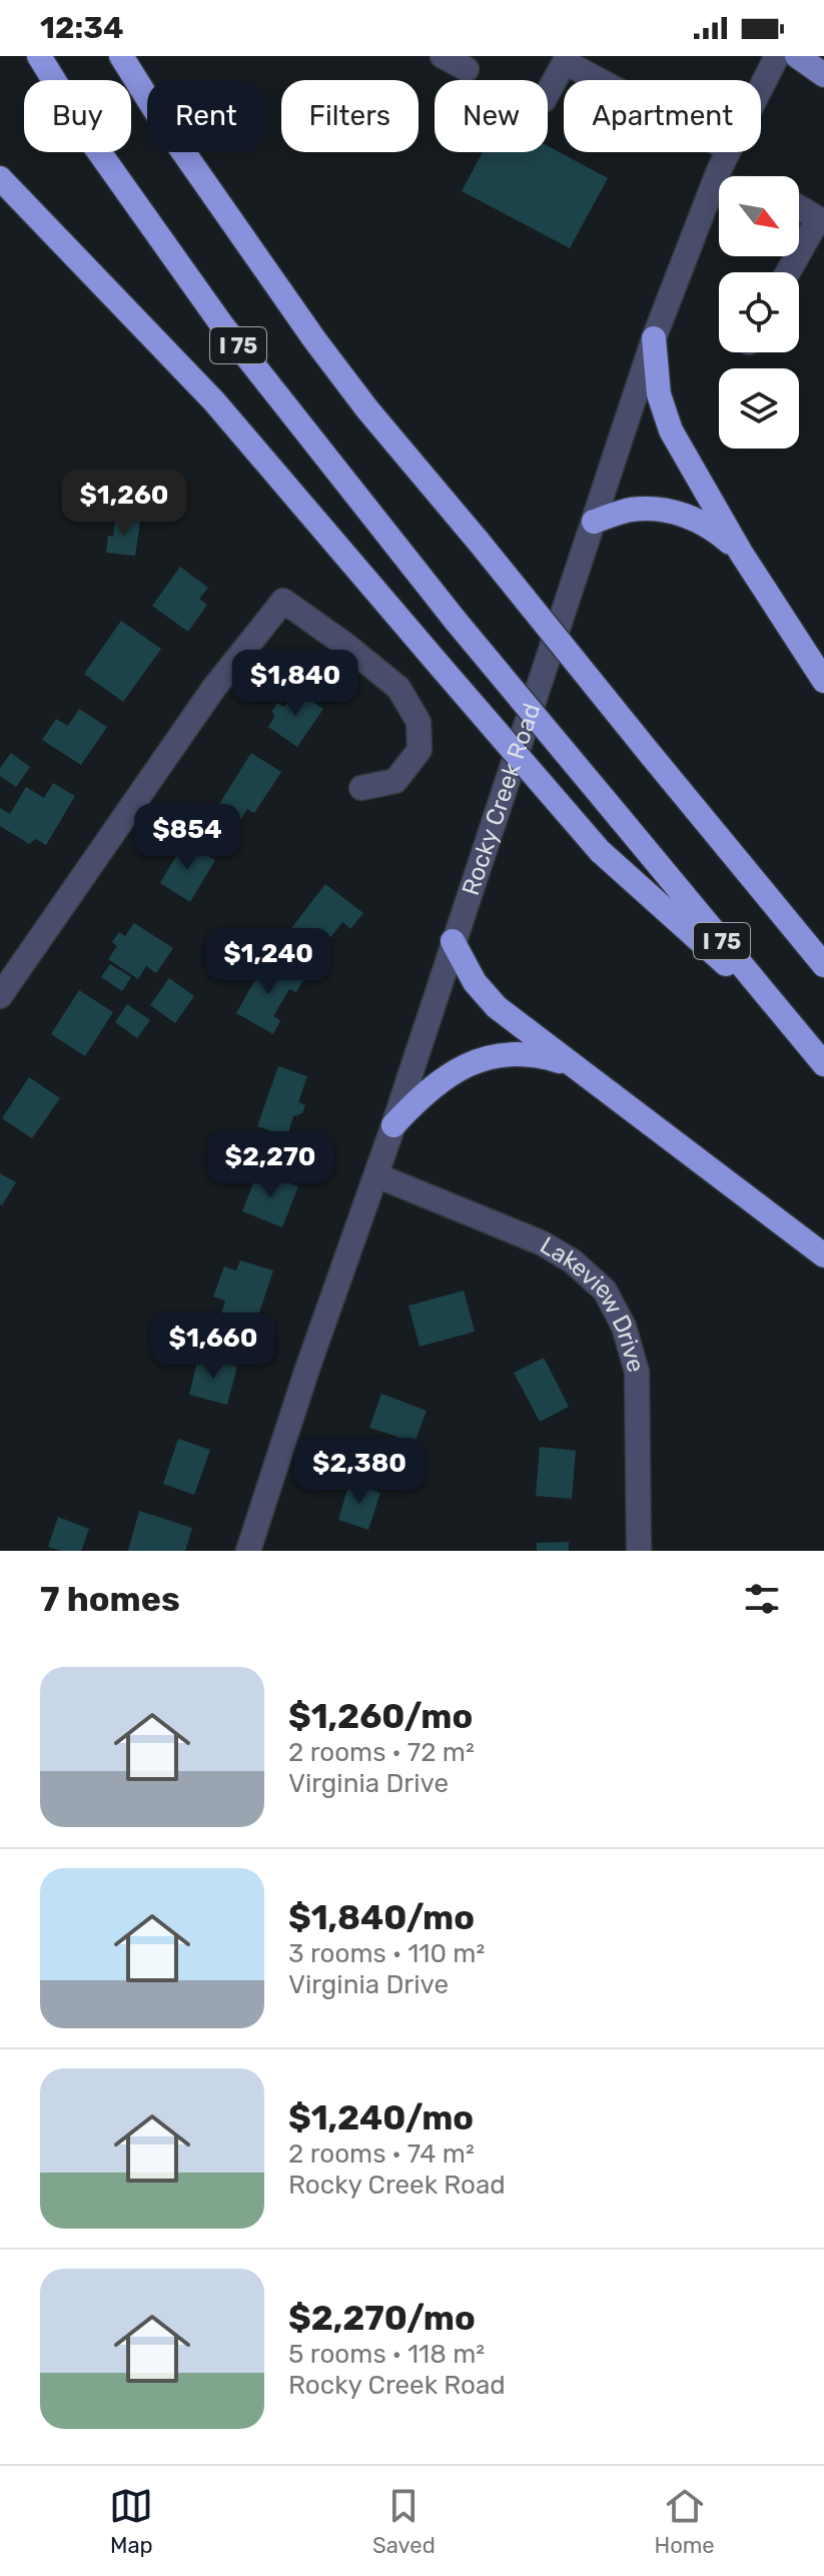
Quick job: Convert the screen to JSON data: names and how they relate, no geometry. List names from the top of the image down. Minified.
{"streets":{"highway":["I 75"],"street":["Rocky Creek Road","Lakeview Drive"]},"crossings":[["Rocky Creek Road","Lakeview Drive"]],"north":"bottom right","page":{"status":"12:34","chip":["Buy","Rent","Filters","New","Apartment"],"price":["$1,260","$1,840","$854","$1,240","$2,270","$1,660","$2,380"],"heading":"7 homes","list":[{"name":"$1,260/mo","note":"2 rooms · 72 m² · Virginia Drive"},{"name":"$1,840/mo","note":"3 rooms · 110 m² · Virginia Drive"},{"name":"$1,240/mo","note":"2 rooms · 74 m² · Rocky Creek Road"},{"name":"$2,270/mo","note":"5 rooms · 118 m² · Rocky Creek Road"}],"tabs":["Map","Saved","Home"]}}
